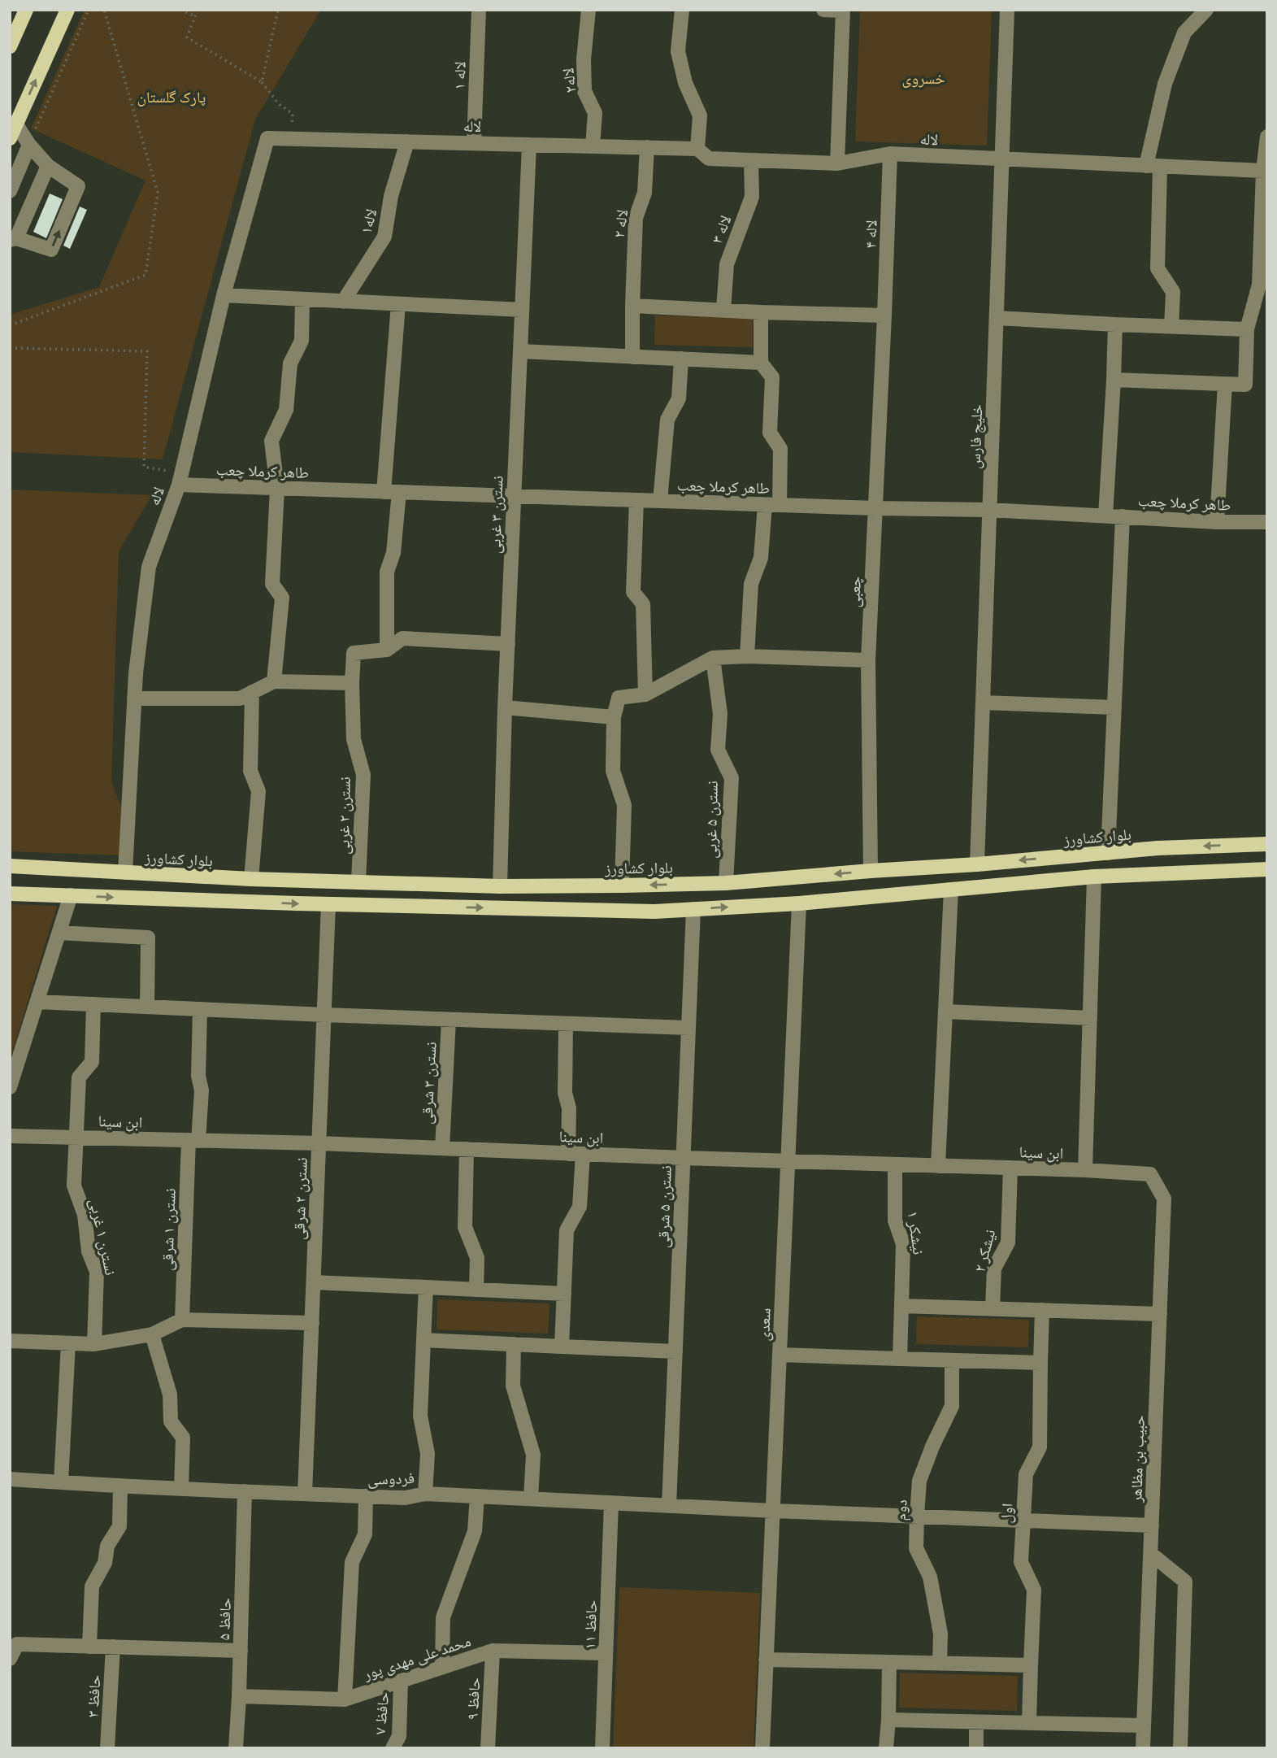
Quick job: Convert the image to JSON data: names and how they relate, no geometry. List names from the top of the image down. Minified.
{"streets":{"main road":["بلوار کشاورز"],"street":["لاله ۱","لاله۲","لاله","لاله۱","لاله ۲","لاله ۳","لاله ۴","خلیج فارس","طاهر کرملا چعب","نسترن ۳ غربی","چعبی","نسترن ۲ غربی","نسترن ۵ غربی","نسترن ۳ شرقی","ابن سینا","نسترن ۲ شرقی","نسترن ۵ شرقی","نسترن ۱ شرقی","نیشکر ۱","نسترن ۱ غربی","نیشکر ۲","سعدی","حبیب بن مظاهر","فردوسی","دوم","اول","حافظ ۵","حافظ ۱۱","محمد علی مهدی پور","حافظ ۳","حافظ ۹","حافظ ۷"]},"crossings":[["لاله ۱","لاله"],["لاله۲","لاله"],["لاله","لاله۱"],["لاله","لاله ۲"],["لاله","لاله ۳"],["لاله","لاله ۴"],["لاله","خلیج فارس"],["لاله","طاهر کرملا چعب"],["لاله","نسترن ۳ غربی"],["لاله","بلوار کشاورز"],["لاله ۴","چعبی"],["خلیج فارس","طاهر کرملا چعب"],["خلیج فارس","بلوار کشاورز"],["طاهر کرملا چعب","نسترن ۳ غربی"],["طاهر کرملا چعب","چعبی"],["نسترن ۳ غربی","بلوار کشاورز"],["چعبی","بلوار کشاورز"],["نسترن ۲ غربی","بلوار کشاورز"],["نسترن ۵ غربی","بلوار کشاورز"],["نسترن ۳ شرقی","ابن سینا"],["ابن سینا","نسترن ۲ شرقی"],["ابن سینا","نسترن ۵ شرقی"],["ابن سینا","نسترن ۱ شرقی"],["ابن سینا","نیشکر ۱"],["ابن سینا","نسترن ۱ غربی"],["ابن سینا","نیشکر ۲"],["ابن سینا","سعدی"],["ابن سینا","حبیب بن مظاهر"],["نسترن ۲ شرقی","فردوسی"],["نسترن ۵ شرقی","فردوسی"],["سعدی","فردوسی"],["حبیب بن مظاهر","فردوسی"],["فردوسی","دوم"],["فردوسی","اول"],["فردوسی","حافظ ۵"],["فردوسی","حافظ ۱۱"],["حافظ ۵","محمد علی مهدی پور"],["حافظ ۱۱","محمد علی مهدی پور"],["محمد علی مهدی پور","حافظ ۹"],["محمد علی مهدی پور","حافظ ۷"]],"parks":["خسروی","پارک گلستان"]}
